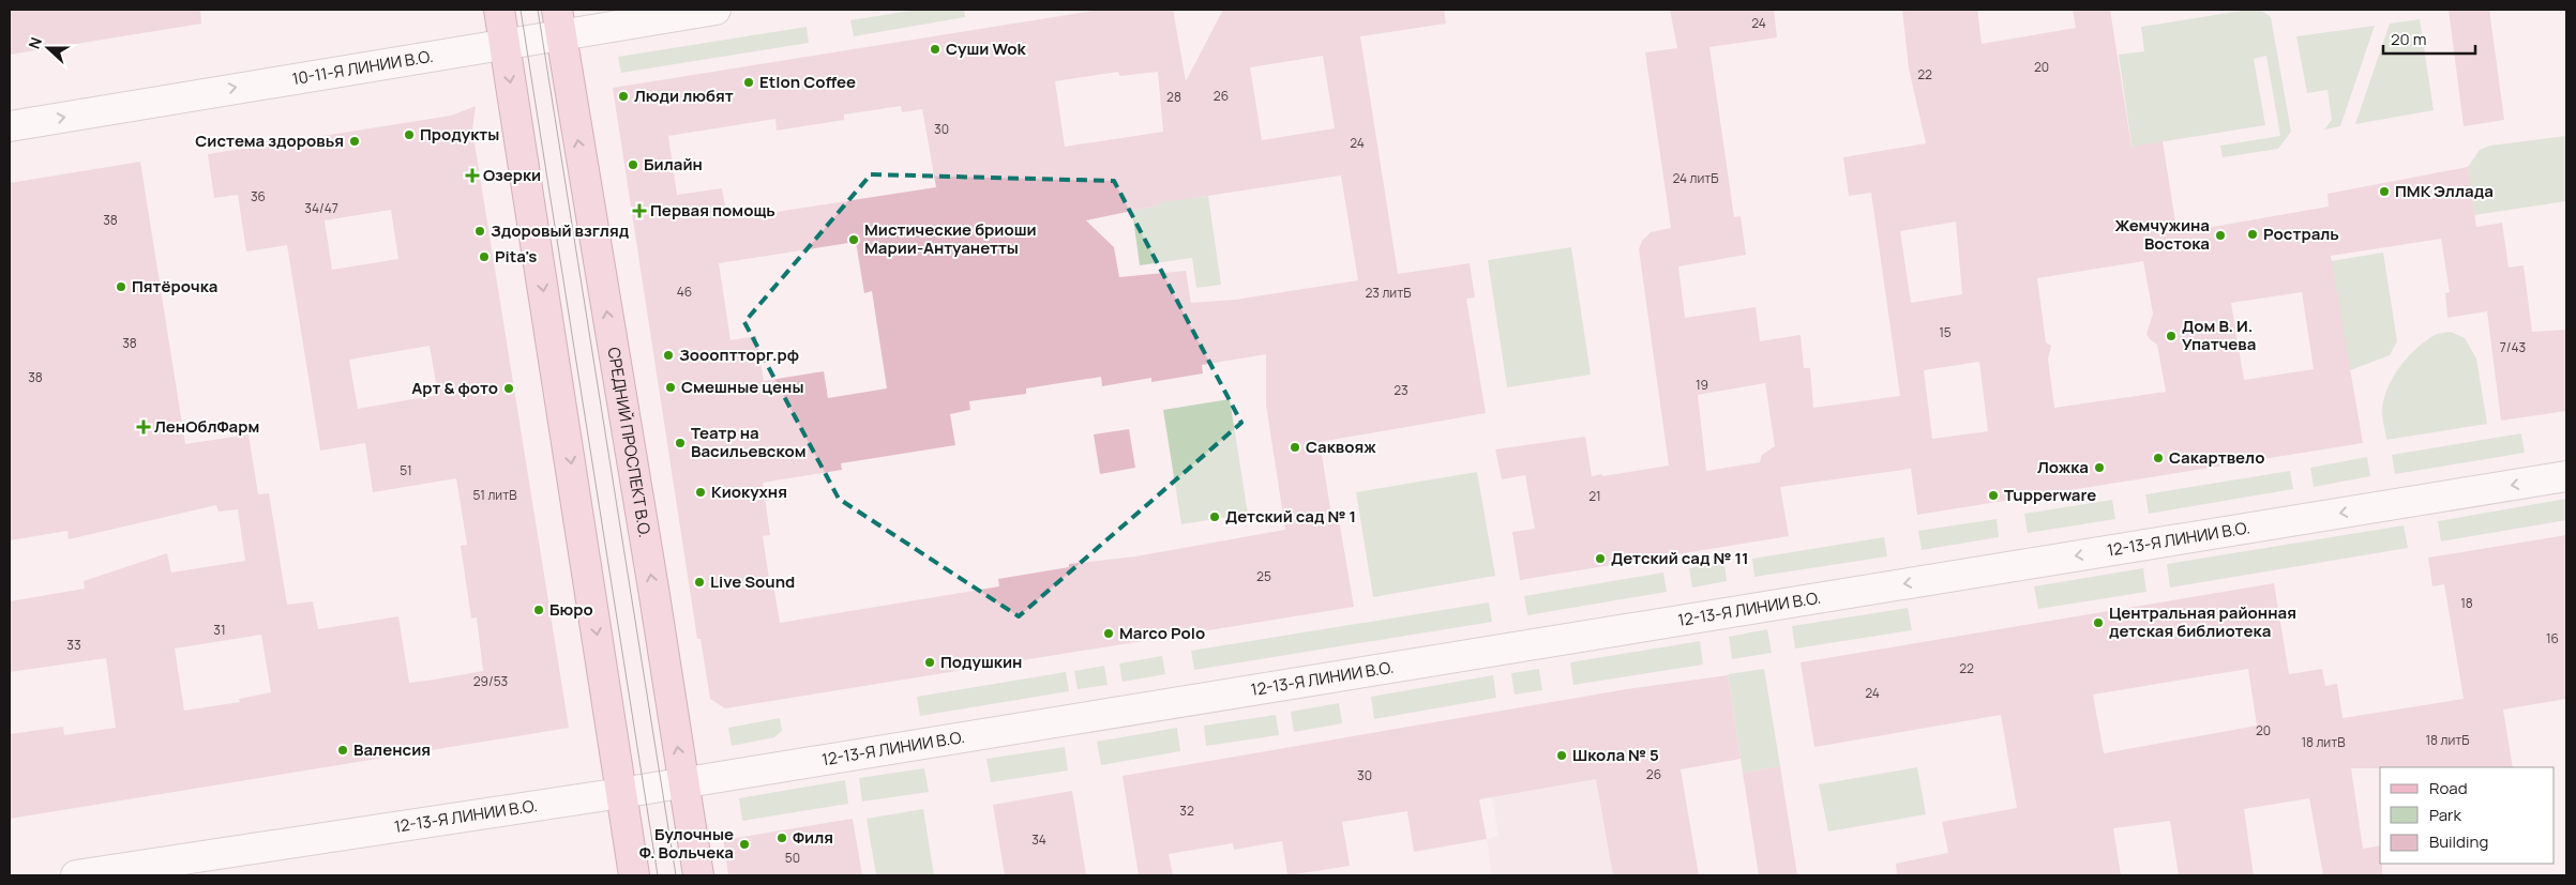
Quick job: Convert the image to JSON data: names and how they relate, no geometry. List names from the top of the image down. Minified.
{"streets":{"main road":["СРЕДНИЙ ПРОСПЕКТ В.О."],"street":["10-11-Я ЛИНИИ В.О.","12-13-Я ЛИНИИ В.О."]},"crossings":[["10-11-Я ЛИНИИ В.О.","СРЕДНИЙ ПРОСПЕКТ В.О."],["СРЕДНИЙ ПРОСПЕКТ В.О.","12-13-Я ЛИНИИ В.О."]],"one_way":["10-11-Я ЛИНИИ В.О.","12-13-Я ЛИНИИ В.О."],"places":{"other":["Суши Wok","Etlon Coffee","Люди любят","Продукты","Система здоровья","Билайн","ПМК Эллада","Здоровый взгляд","Ростраль","Жемчужина Востока","Мистические бриоши Марии-Антуанетты","Pita's","Пятёрочка","Дом В. И. Упатчева","Зоооптторг.рф","Смешные цены","Арт & фото","Театр на Васильевском","Саквояж","Сакартвело","Ложка","Киокухня","Tupperware","Детский сад № 1","Детский сад № 11","Live Sound","Бюро","Центральная районная детская библиотека","Marco Polo","Подушкин","Валенсия","Школа № 5","Филя","Булочные Ф. Вольчека"],"health":["Озерки","Первая помощь","ЛенОблФарм"]},"house_numbers":["24","20","22","26","28","30","24","24 литБ","36","34/47","38","46","23 литБ","15","38","7/43","38","19","23","51","51 литВ","21","25","18","31","16","33","22","29/53","24","20","18 литБ","18 литВ","26","30","32","34","50"],"legend":["Road","Park","Building"],"scale_bar":"20 m","north":"left"}
